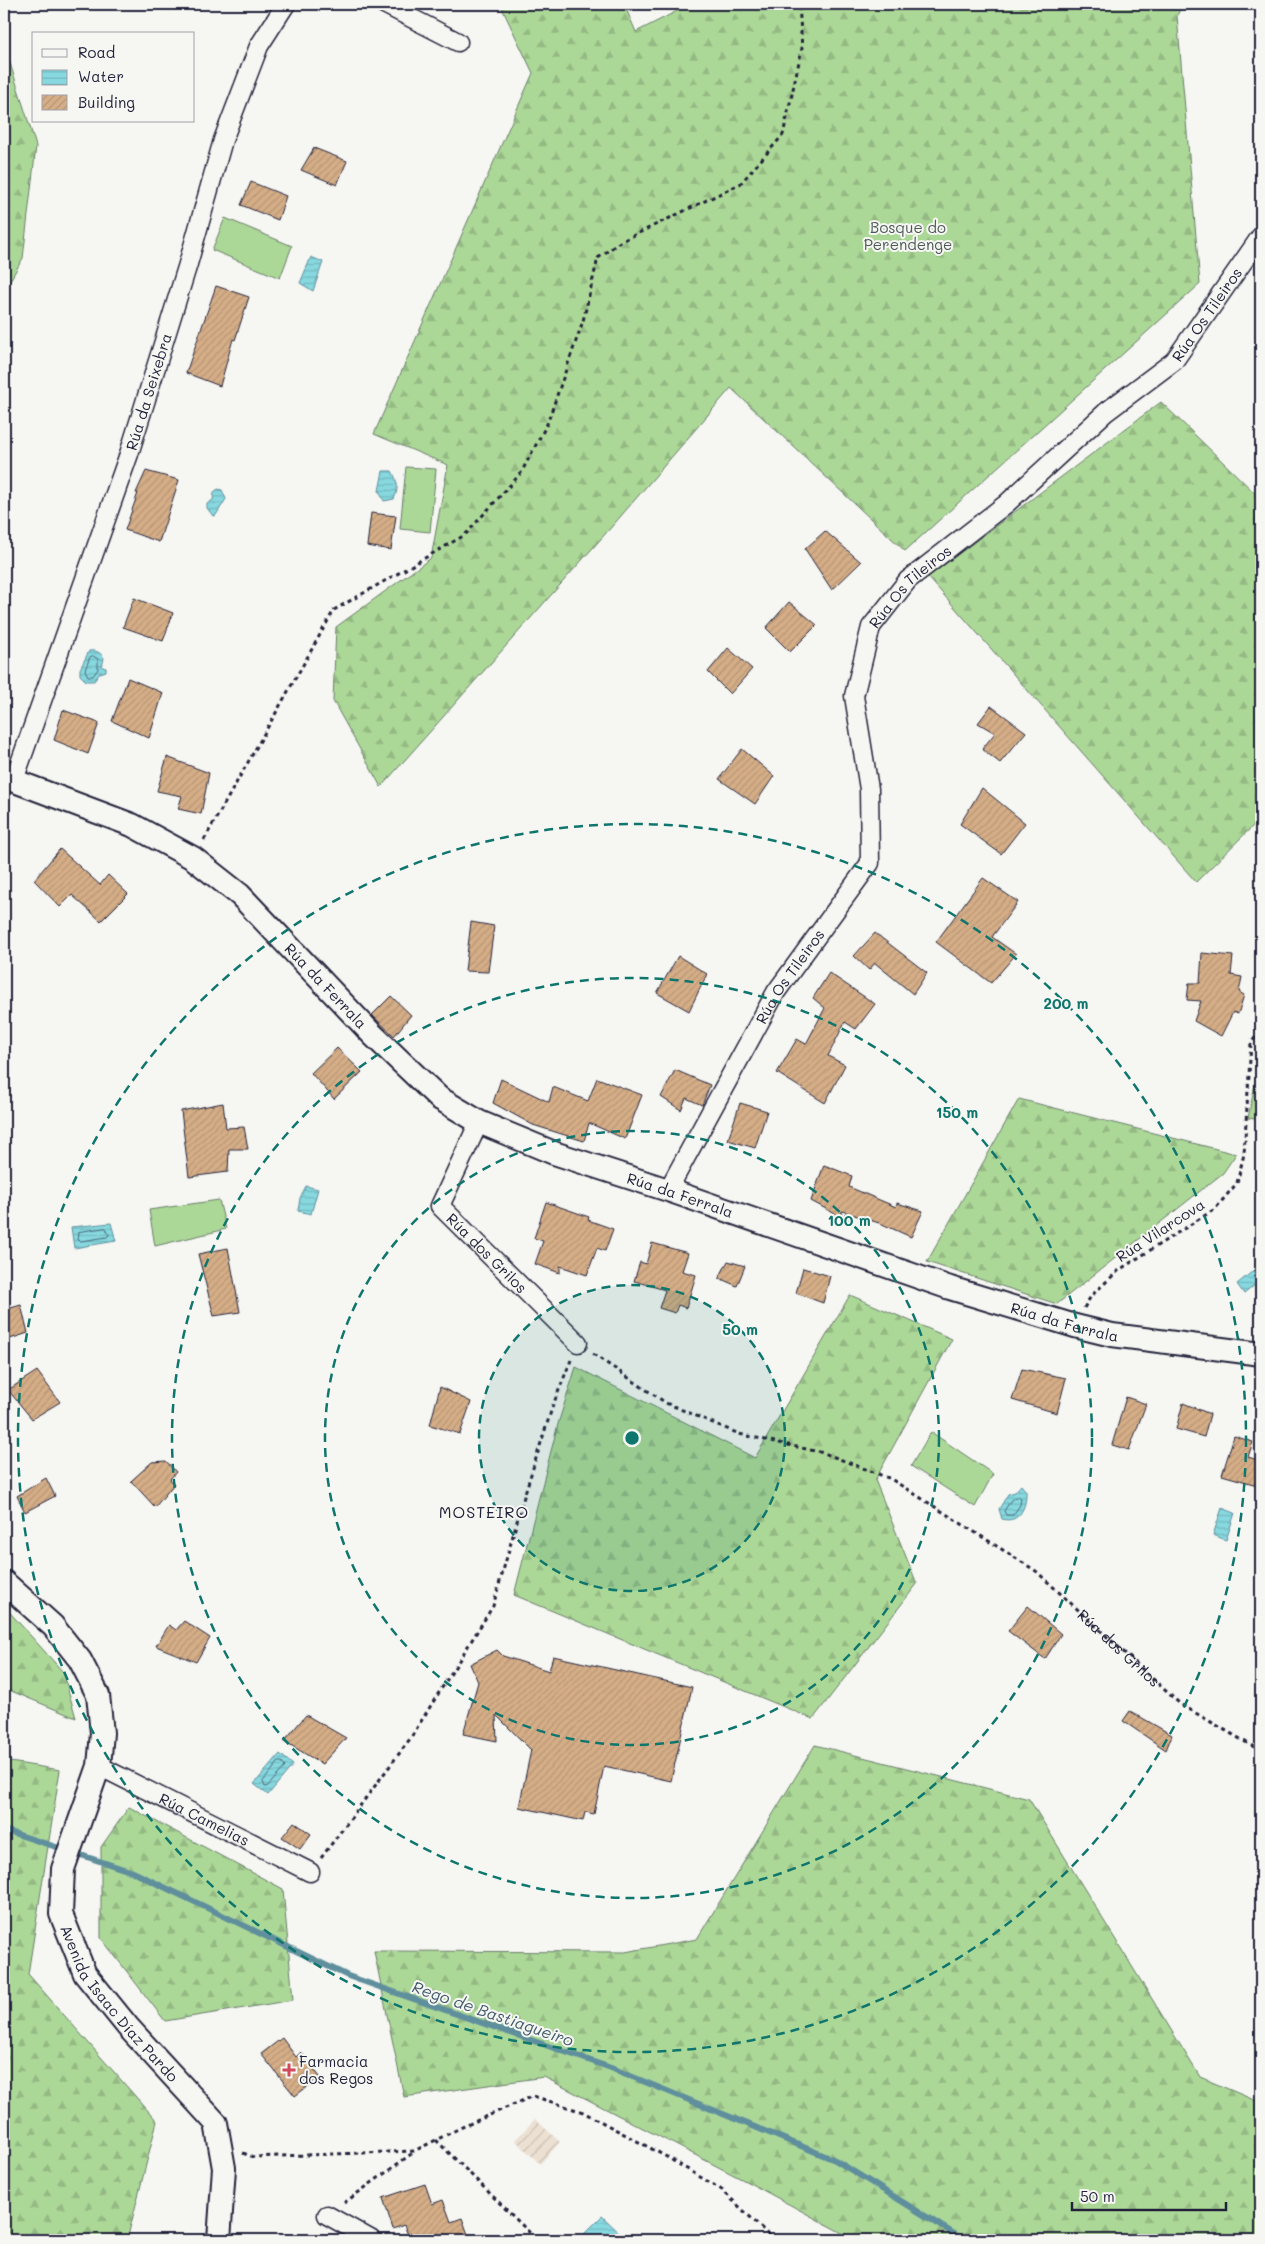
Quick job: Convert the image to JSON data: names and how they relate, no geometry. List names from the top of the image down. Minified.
{"streets":{"street":["Rúa Os Tileiros","Rúa da Seixebra","Rúa da Ferrala","Rúa dos Grilos","Rúa Camelias","Avenida Isaac Díaz Pardo"],"path":["Rúa Vilarcova"]},"crossings":[["Rúa Os Tileiros","Rúa da Ferrala"],["Rúa da Seixebra","Rúa da Ferrala"],["Rúa da Ferrala","Rúa Vilarcova"],["Rúa da Ferrala","Rúa dos Grilos"],["Rúa Camelias","Avenida Isaac Díaz Pardo"]],"districts":["MOSTEIRO"],"water":["Rego de Bastiagueiro"],"parks":["Bosque do Perendenge"],"places":{"health":["Farmacia dos Regos"]},"legend":["Road","Water","Building"],"scale_bar":"50 m","rings":["200 m","150 m","100 m","50 m"]}
